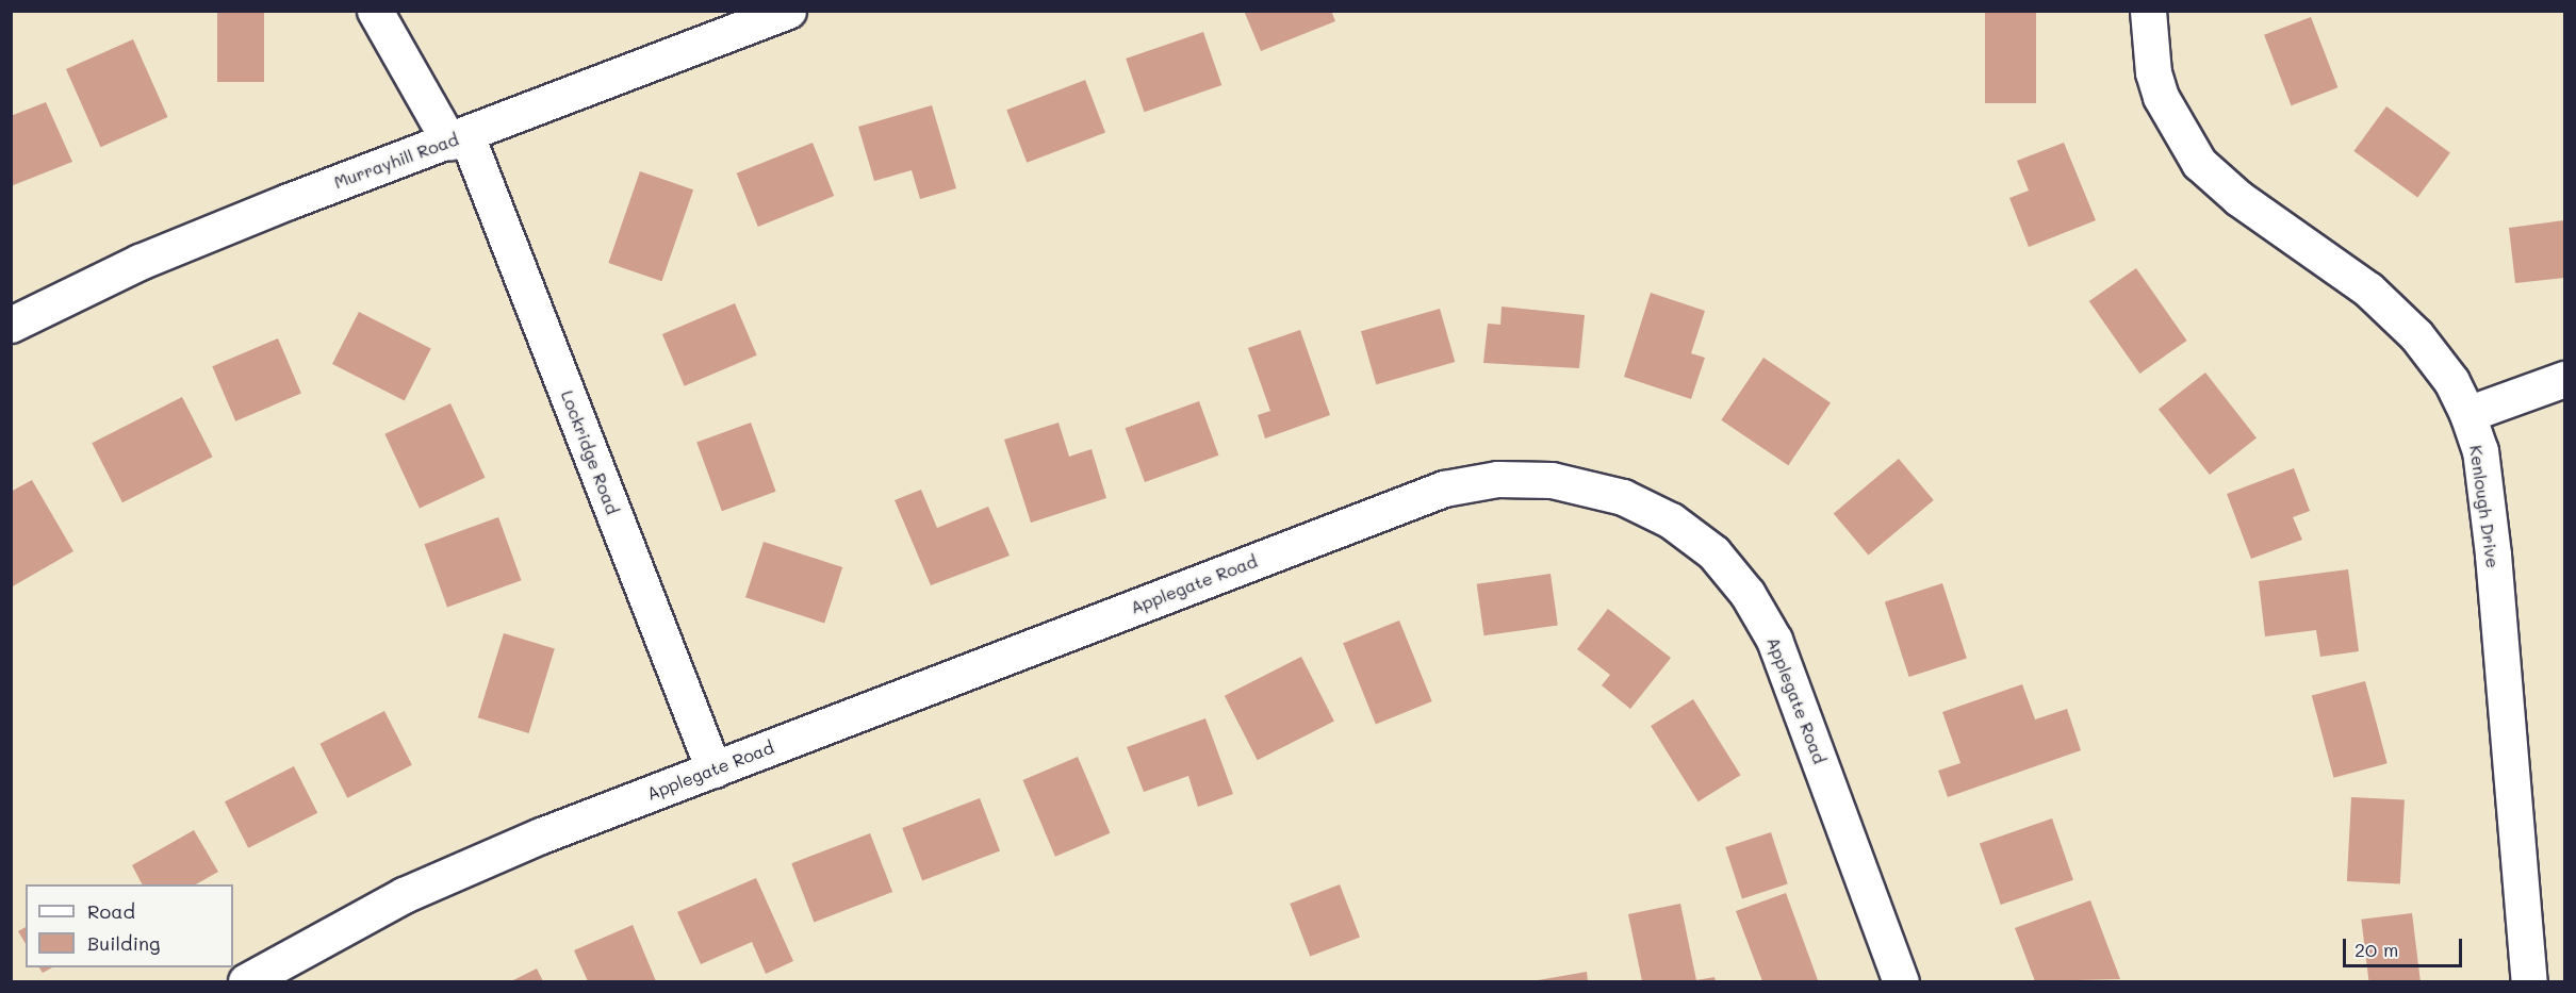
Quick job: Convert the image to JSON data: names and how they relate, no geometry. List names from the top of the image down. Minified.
{"streets":{"street":["Murrayhill Road","Lockridge Road","Kenlough Drive","Applegate Road"]},"crossings":[["Murrayhill Road","Lockridge Road"],["Lockridge Road","Applegate Road"]],"legend":["Road","Building"],"scale_bar":"20 m"}
